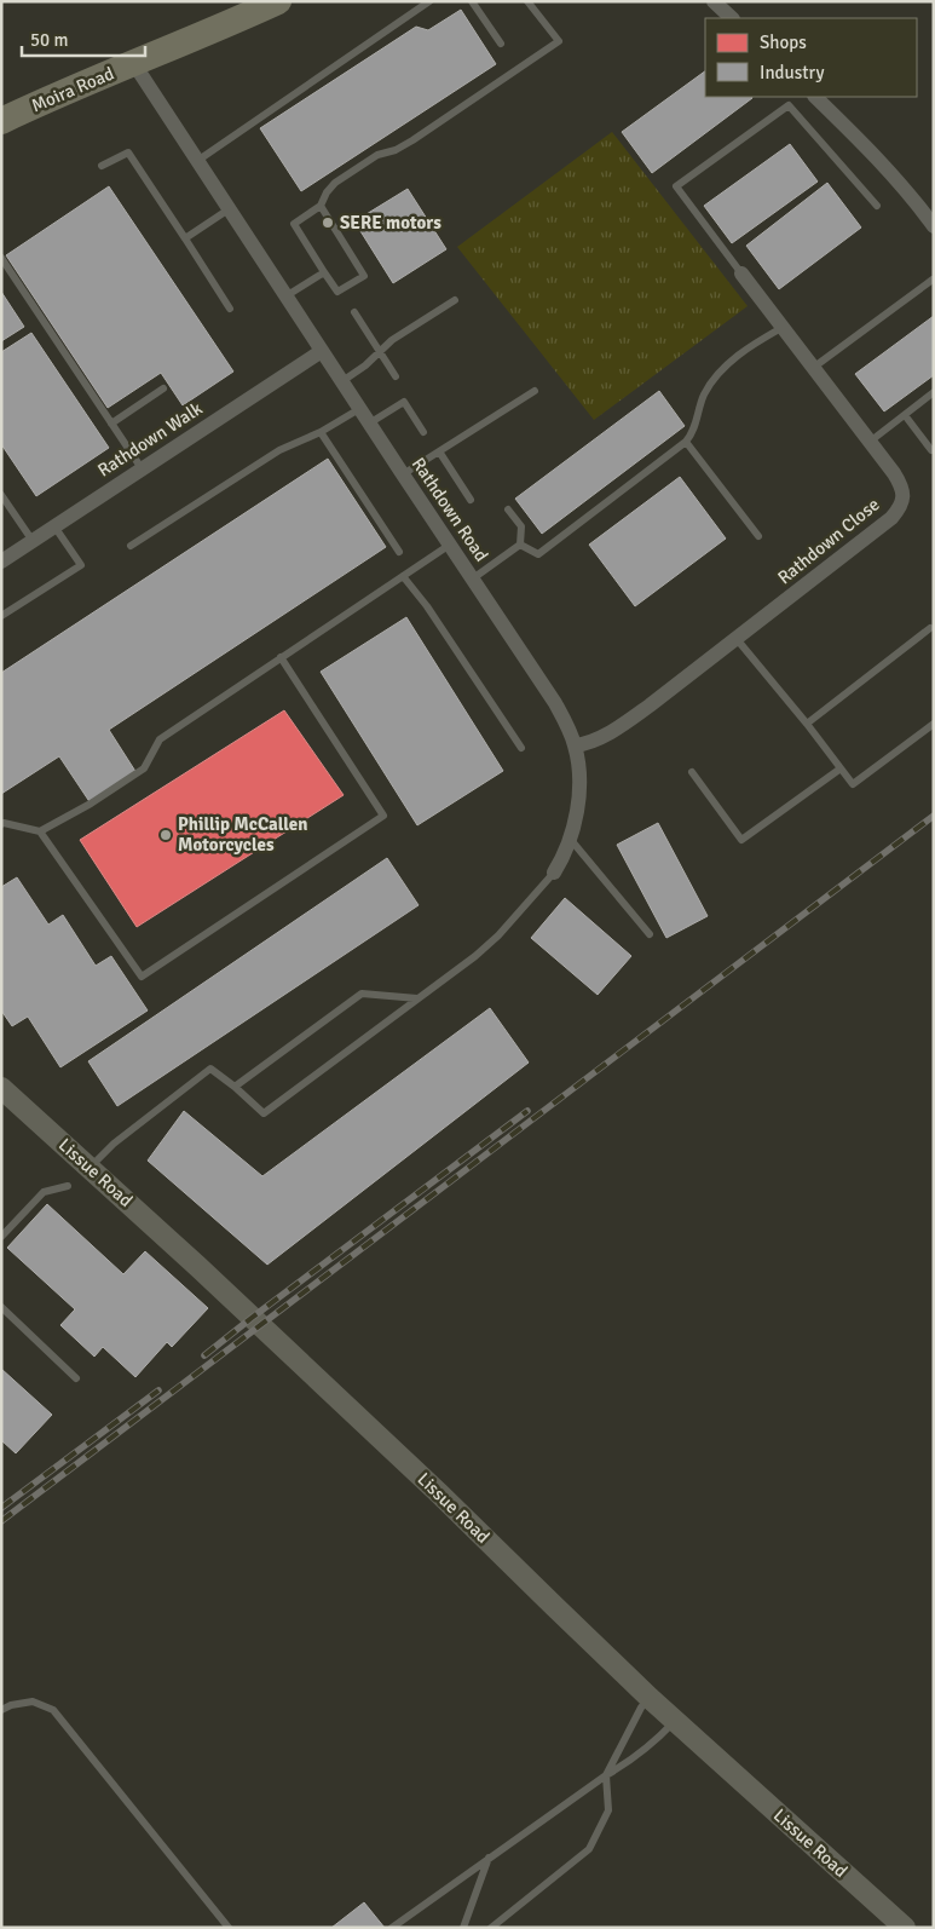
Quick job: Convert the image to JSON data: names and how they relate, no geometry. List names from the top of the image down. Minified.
{"streets":{"highway":["Moira Road"],"street":["Rathdown Walk","Rathdown Road","Rathdown Close","Lissue Road"]},"crossings":[["Moira Road","Rathdown Road"],["Rathdown Walk","Rathdown Road"],["Rathdown Road","Rathdown Close"]],"places":["SERE motors","Phillip McCallen Motorcycles"],"legend":["Shops","Industry"],"scale_bar":"50 m"}
